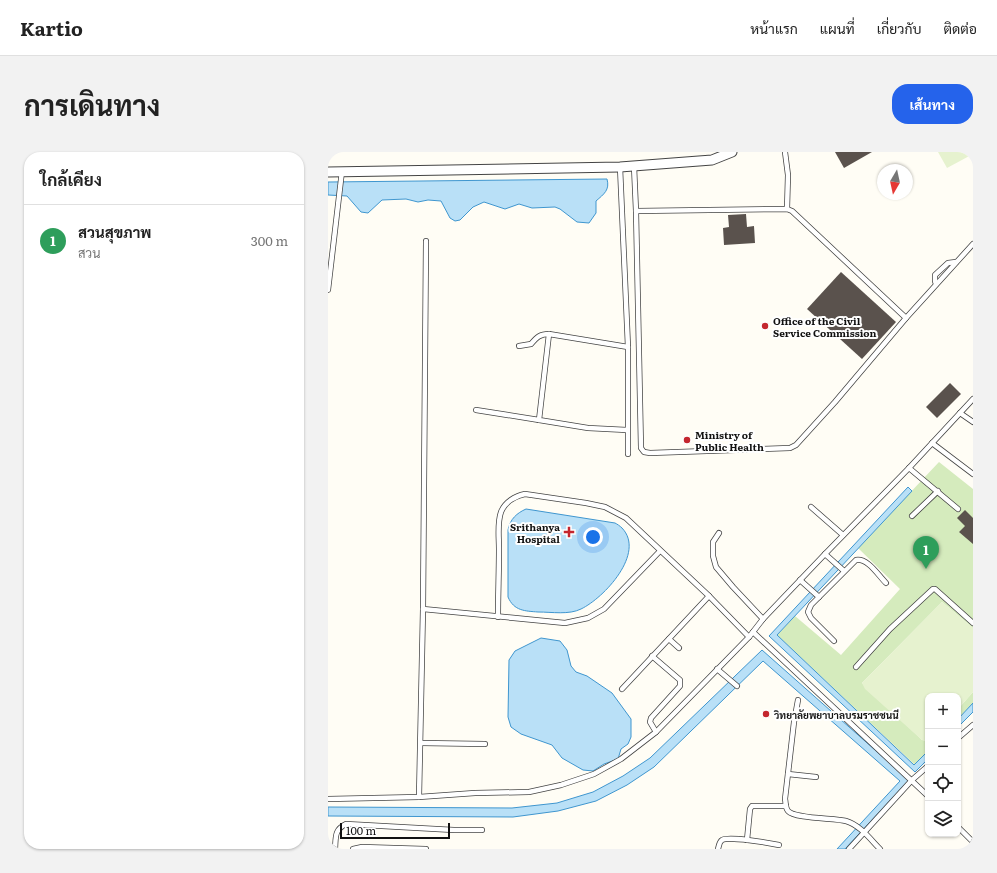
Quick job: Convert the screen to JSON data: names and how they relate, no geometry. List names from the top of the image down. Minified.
{"places":{"other":["Office of the Civil Service Commission","Ministry of Public Health","วิทยาลัยพยาบาลบรมราชชนนี"],"health":["Srithanya Hospital"]},"scale_bar":"100 m","north":"bottom","page":{"header":"Kartio","nav":["หน้าแรก","แผนที่","เกี่ยวกับ","ติดต่อ"],"title":"การเดินทาง","buttons":"เส้นทาง","heading":"ใกล้เคียง","list":[{"mark":"1","name":"สวนสุขภาพ","note":"สวน","value":"300 m"}],"pins":"1","map_buttons":["+","−"],"scale":"100 m"}}
